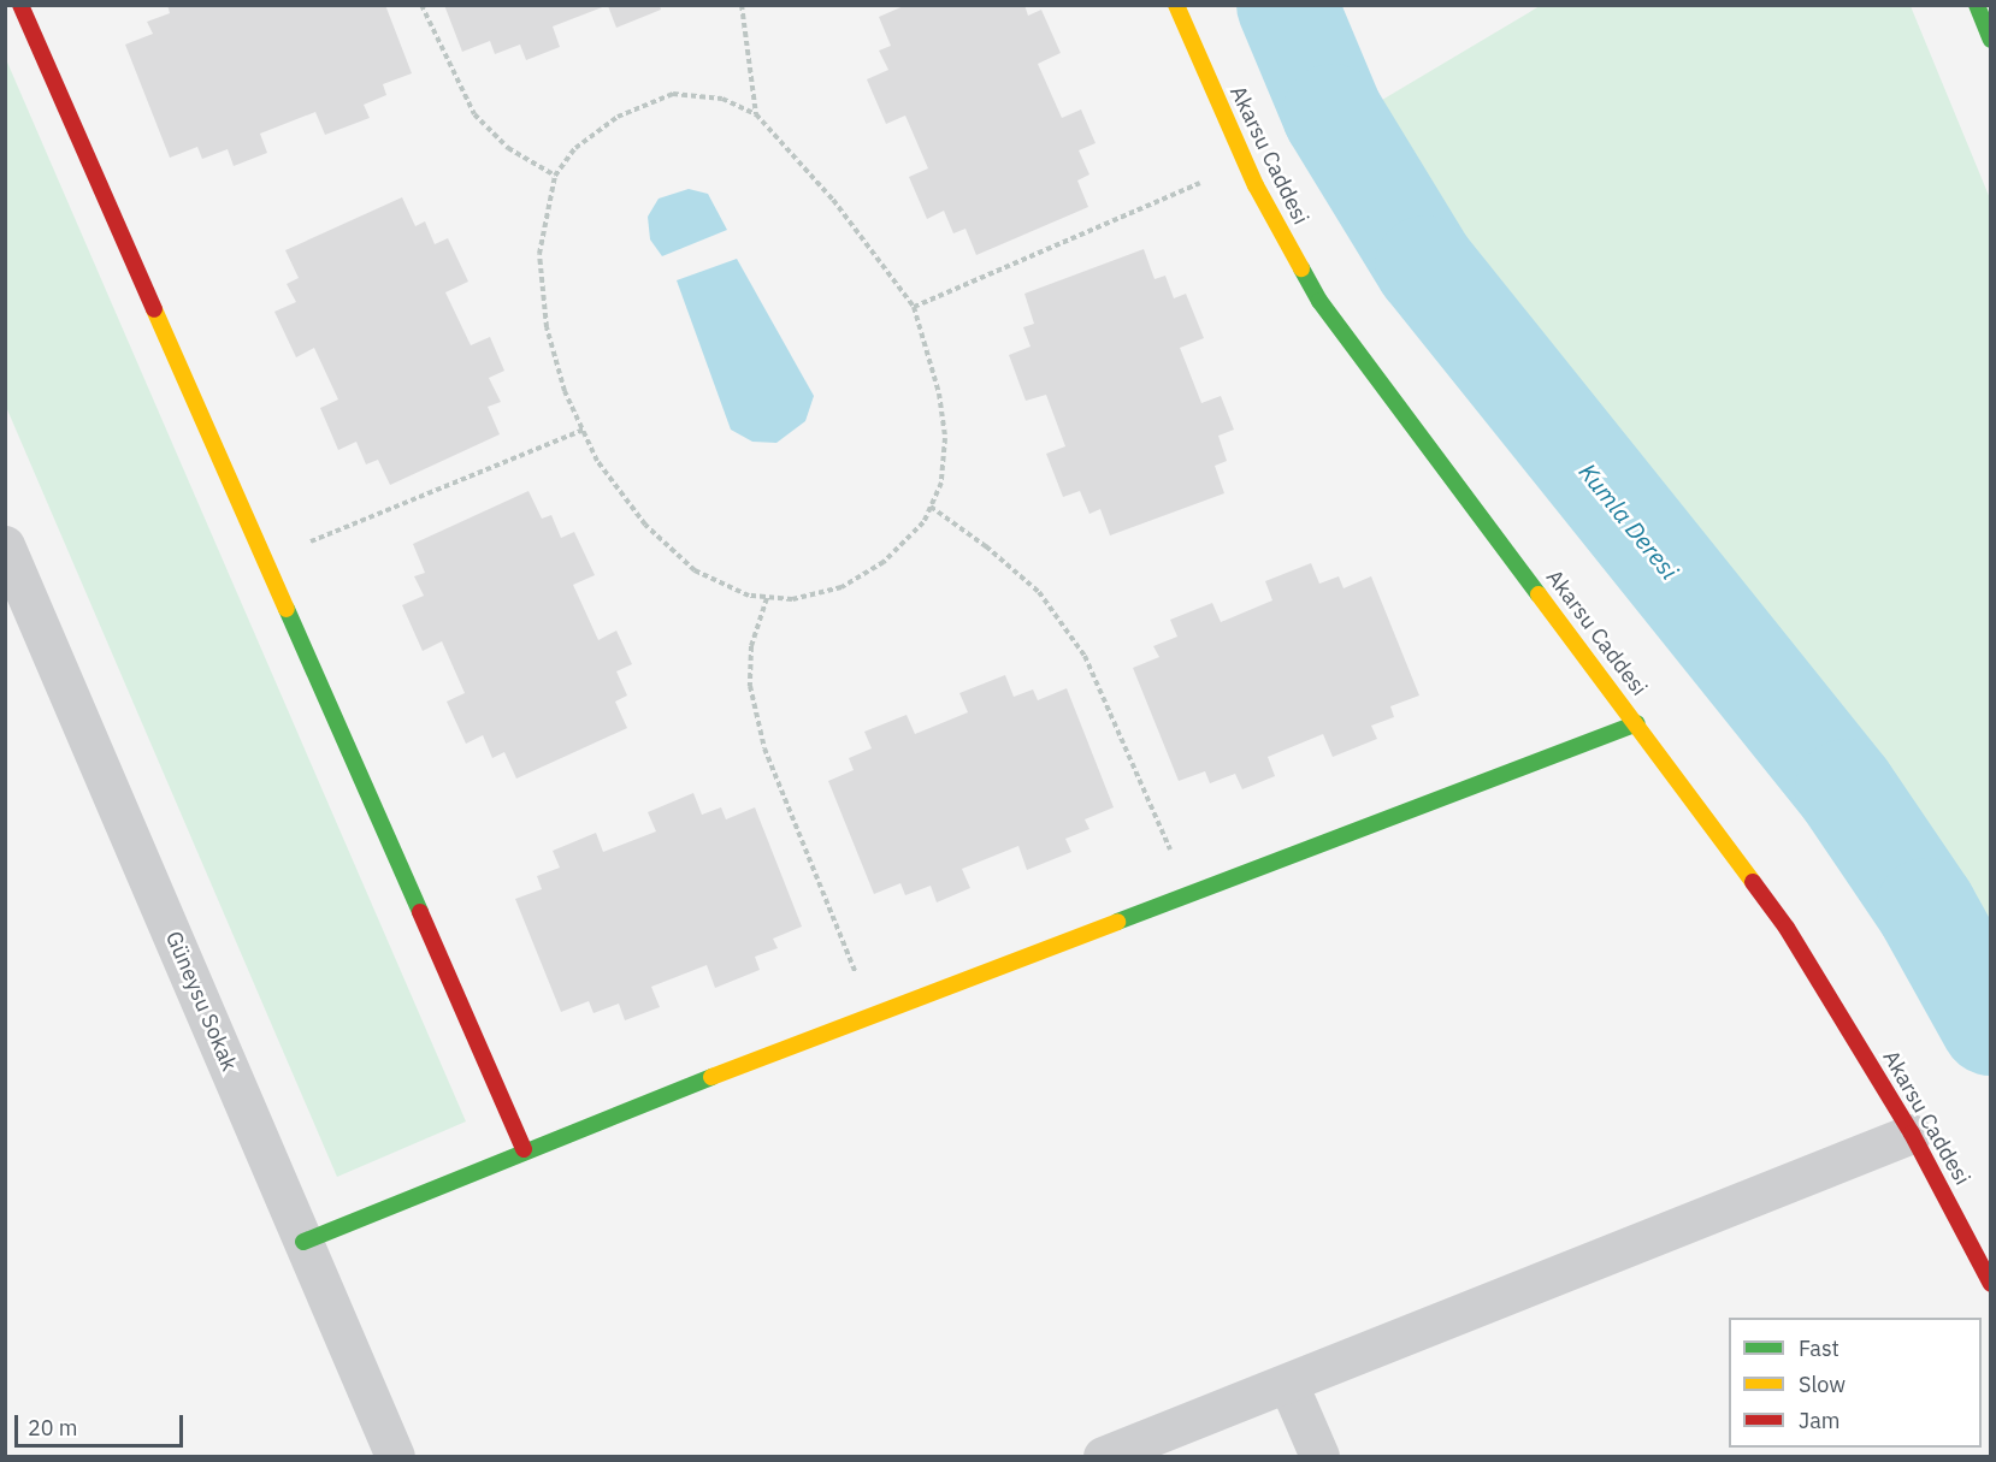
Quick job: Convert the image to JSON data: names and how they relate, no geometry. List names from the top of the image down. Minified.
{"streets":{"main road":["Akarsu Caddesi"],"street":["Güneysu Sokak"]},"water":["Kumla Deresi"],"legend":["Fast","Slow","Jam"],"scale_bar":"20 m"}
